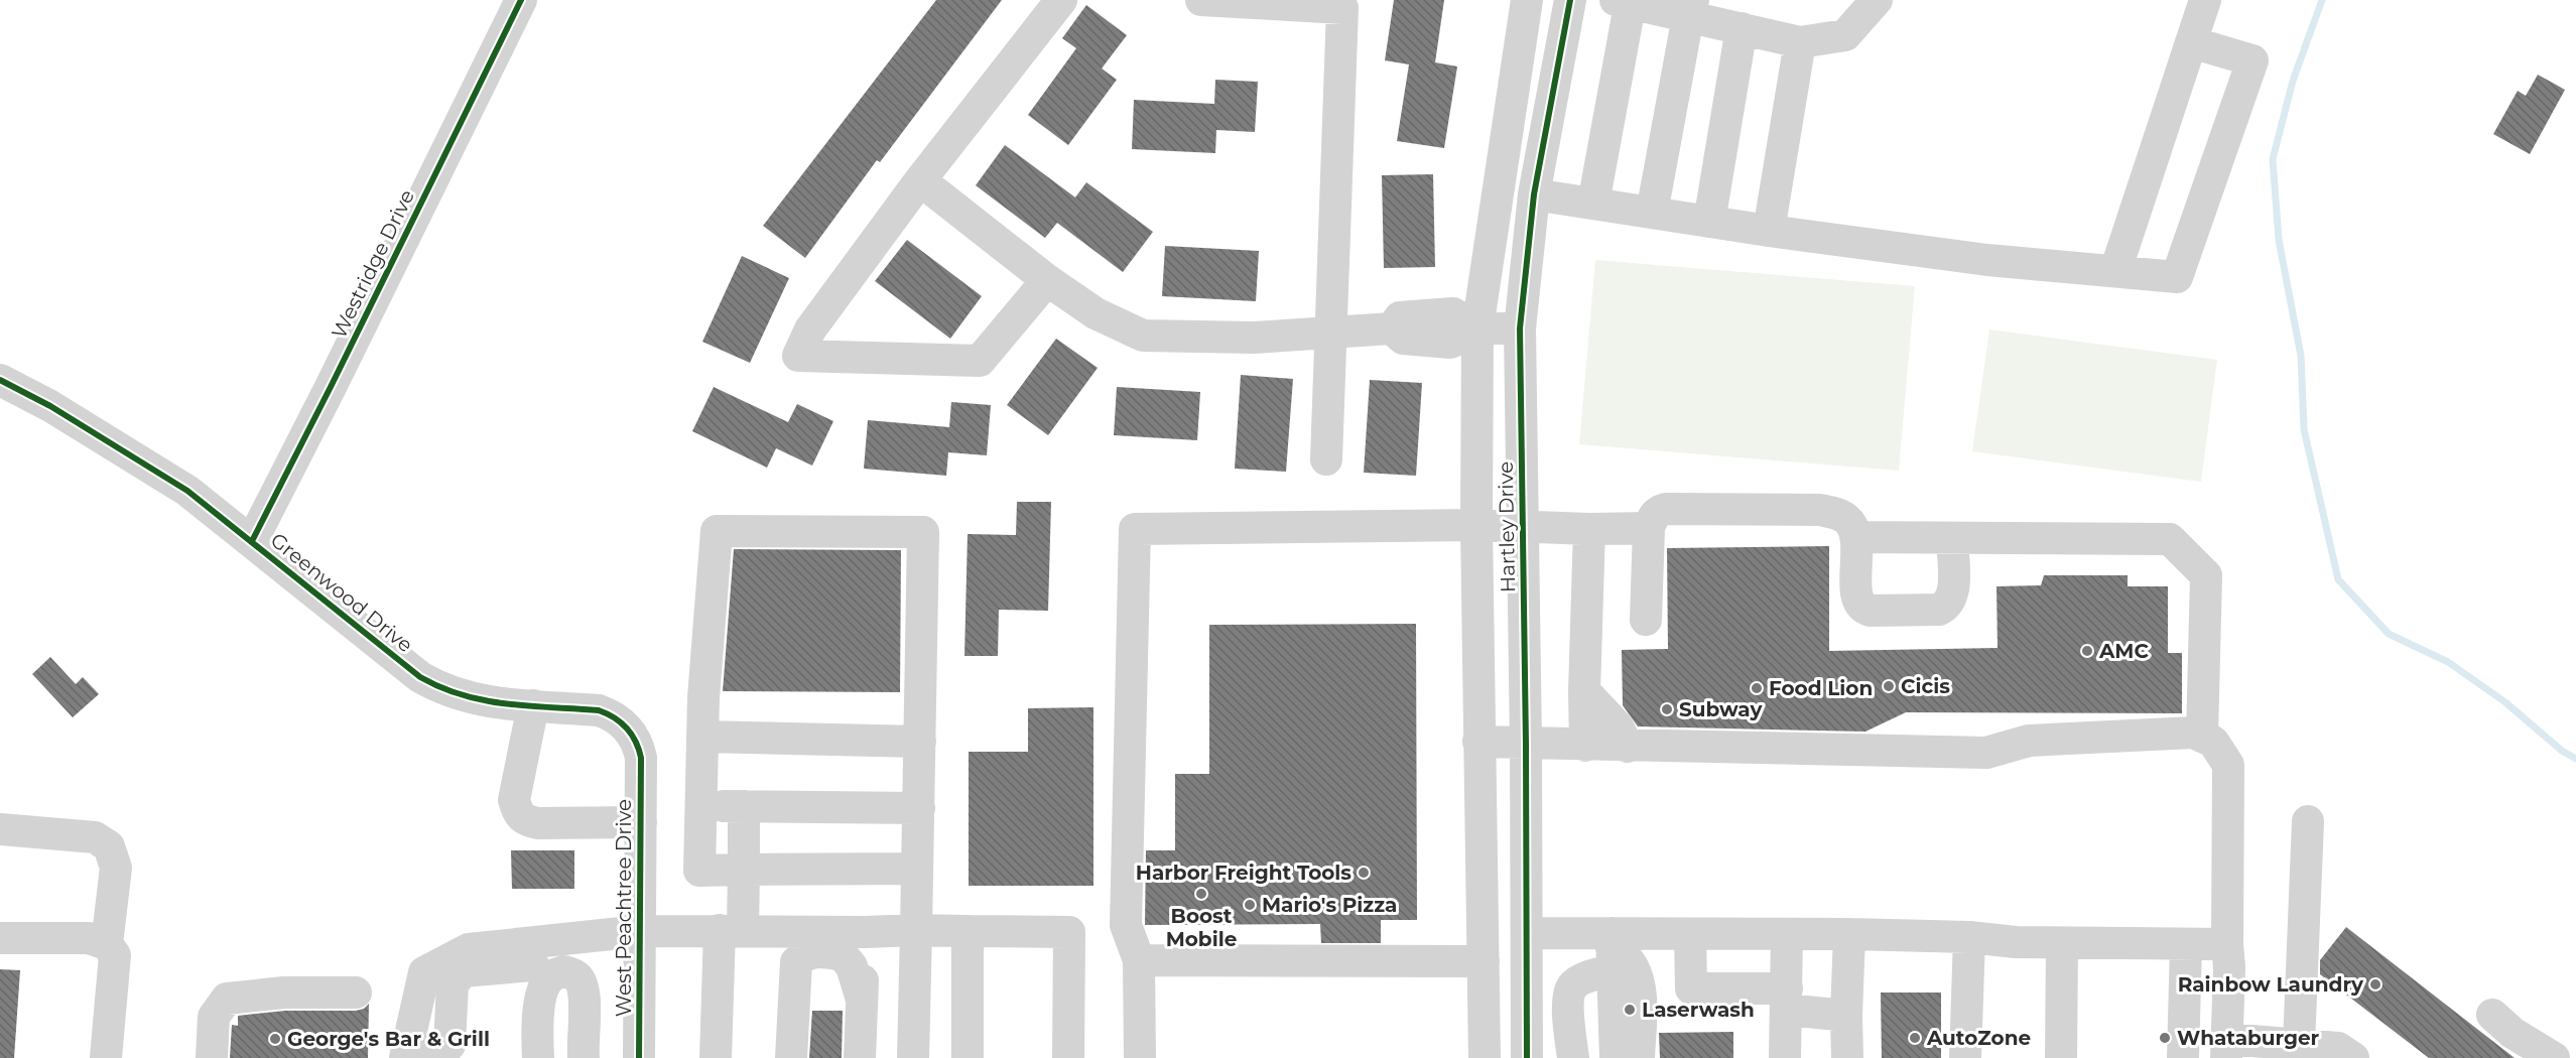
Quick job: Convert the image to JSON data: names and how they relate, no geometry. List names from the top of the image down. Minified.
{"streets":{"street":["Westridge Drive","Hartley Drive","Greenwood Drive","West Peachtree Drive"]},"crossings":[["Westridge Drive","Greenwood Drive"],["Greenwood Drive","West Peachtree Drive"]],"places":["AMC","Cicis","Food Lion","Subway","Harbor Freight Tools","Boost Mobile","Mario's Pizza","Rainbow Laundry","Laserwash","AutoZone","Whataburger","George's Bar & Grill"]}
